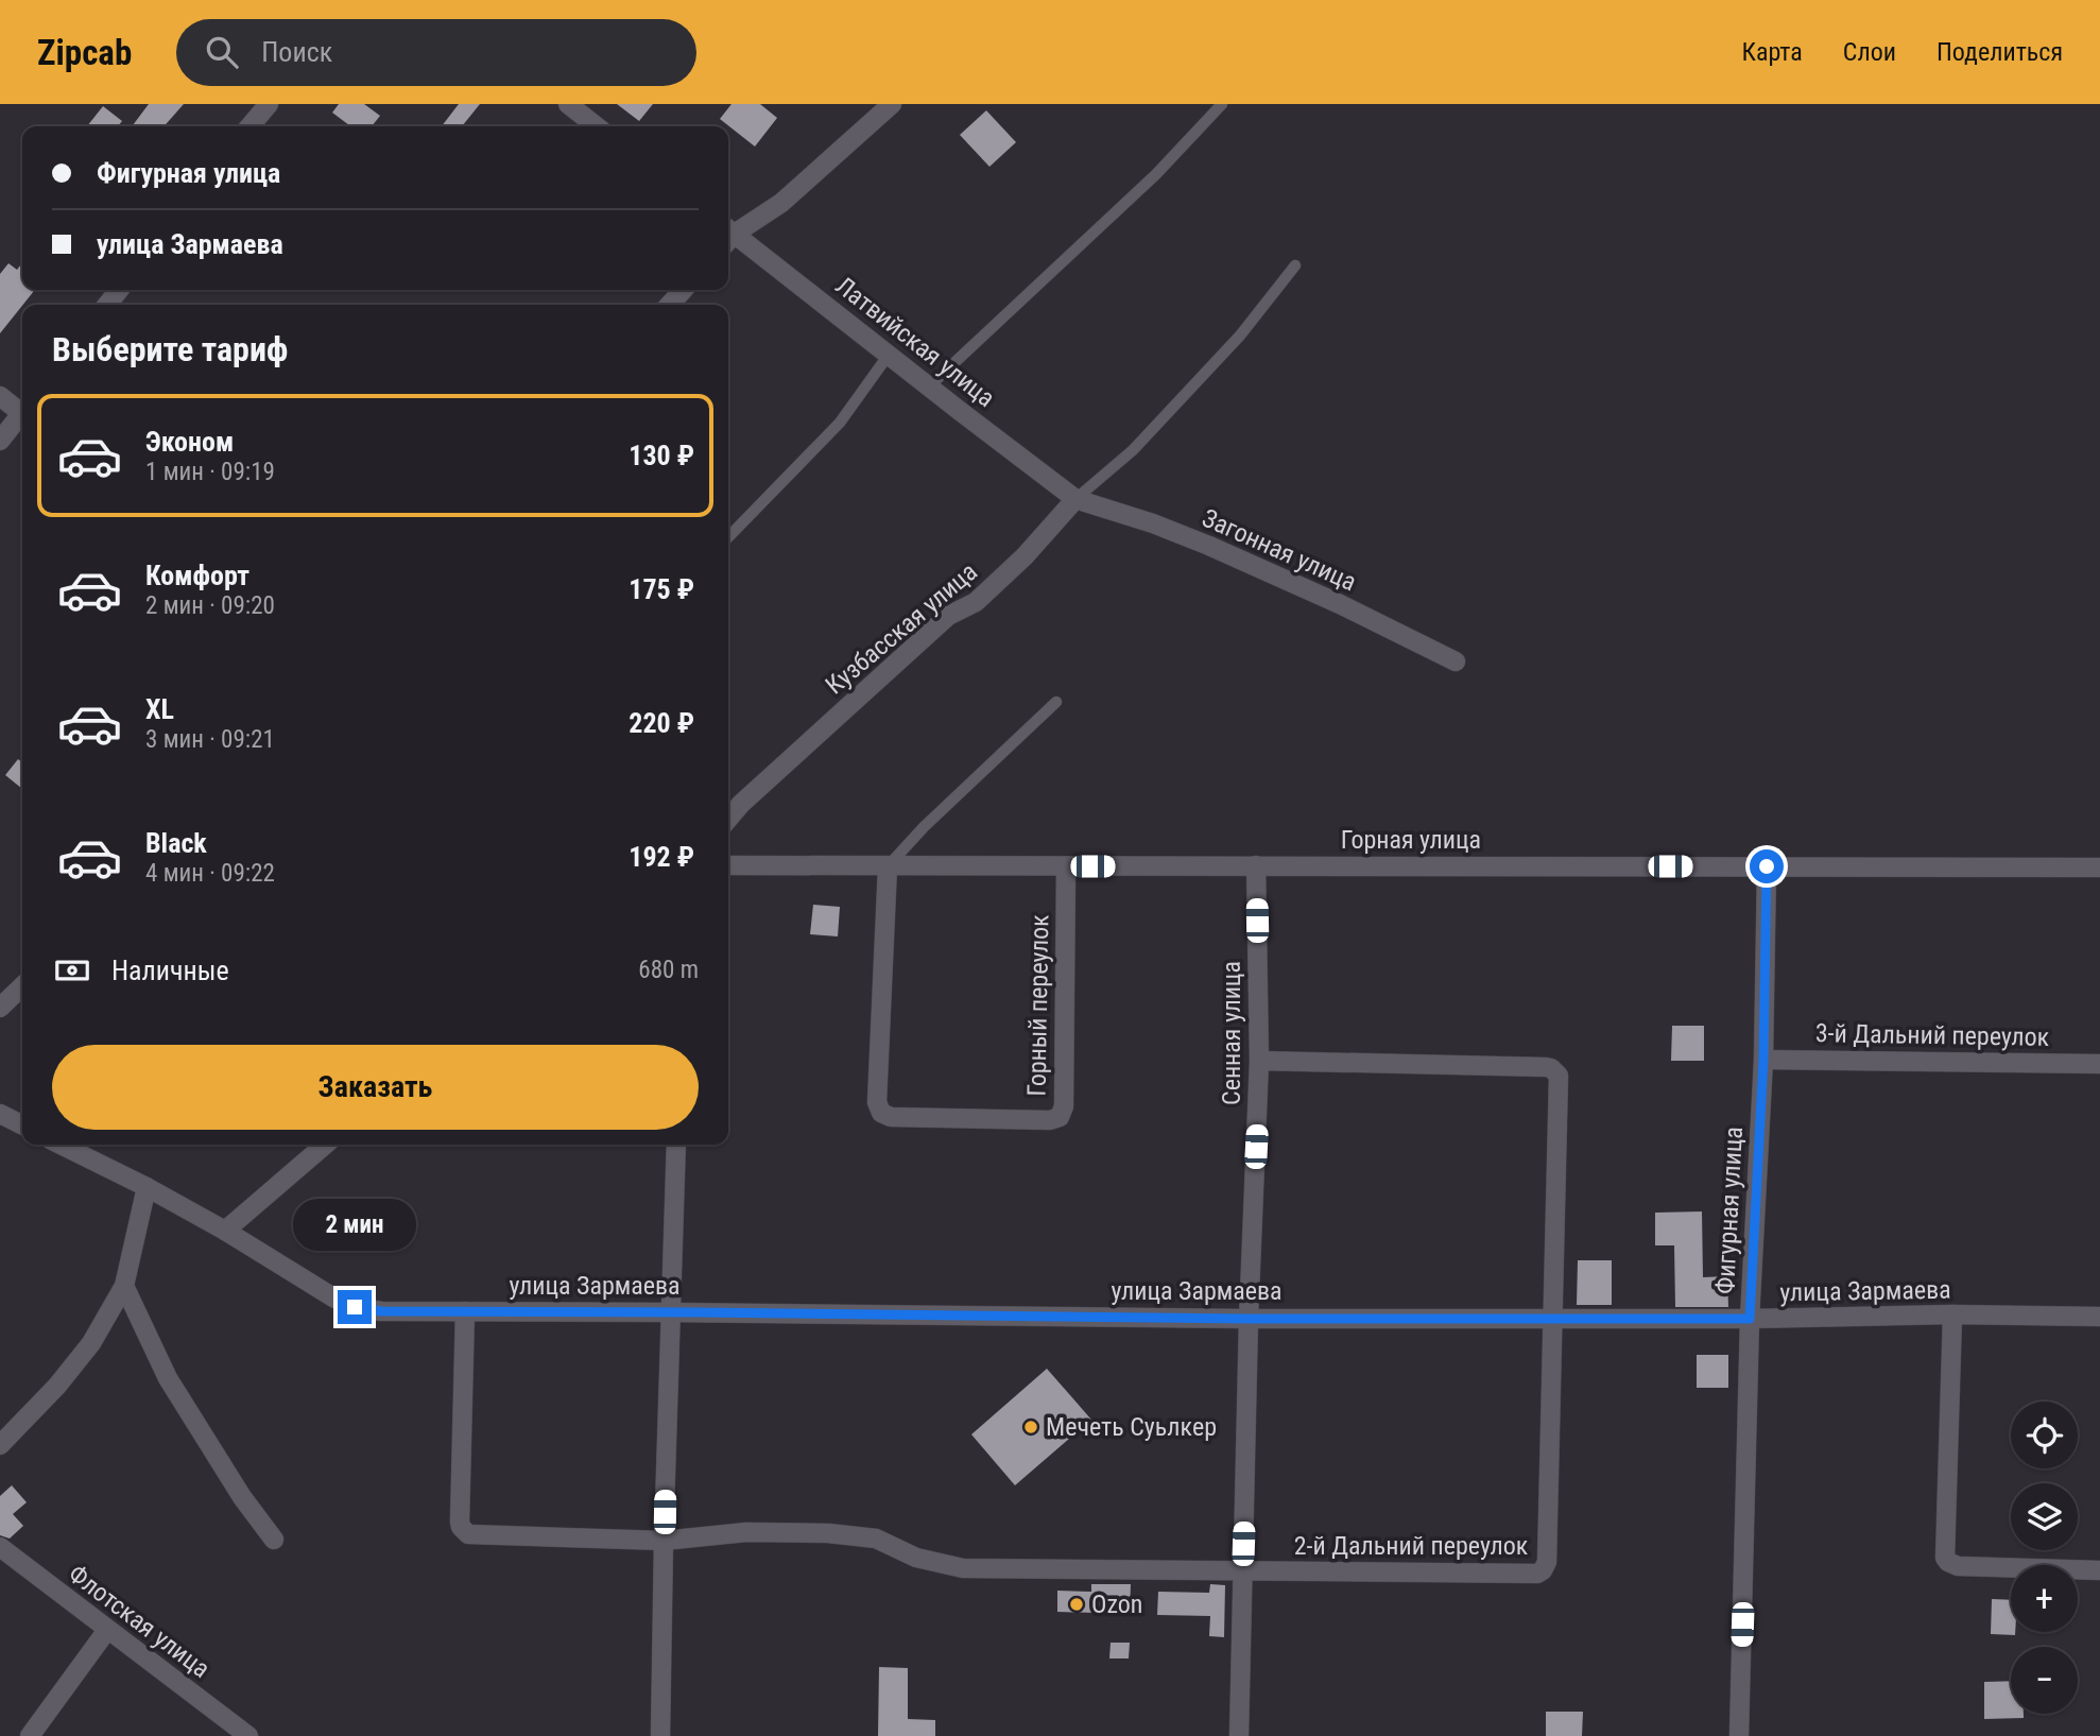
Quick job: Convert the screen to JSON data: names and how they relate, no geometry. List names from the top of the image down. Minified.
{"streets":{"street":["Латвийская улица","Загонная улица","Кузбасская улица","Горная улица","Горный переулок","Сенная улица","3-й Дальний переулок","Фигурная улица","улица Зармаева","2-й Дальний переулок","Флотская улица"]},"crossings":[["Латвийская улица","Загонная улица"],["Латвийская улица","Кузбасская улица"],["Загонная улица","Кузбасская улица"],["Горная улица","Горный переулок"],["Горная улица","Сенная улица"],["Горная улица","Фигурная улица"],["Сенная улица","улица Зармаева"],["Сенная улица","2-й Дальний переулок"],["3-й Дальний переулок","Фигурная улица"],["Фигурная улица","улица Зармаева"],["улица Зармаева","2-й Дальний переулок"]],"places":["Мечеть Суьлкер","Ozon"],"page":{"header":"Zipcab","search":"Поиск","nav":["Карта","Слои","Поделиться"],"banner":["Фигурная улица","улица Зармаева"],"heading":"Выберите тариф","list":[{"name":"Эконом","note":"1 мин · 09:19","value":"130 ₽"},{"name":"Комфорт","note":"2 мин · 09:20","value":"175 ₽"},{"name":"XL","note":"3 мин · 09:21","value":"220 ₽"},{"name":"Black","note":"4 мин · 09:22","value":"192 ₽"}],"pay":["Наличные","680 m"],"buttons":"Заказать","bubble":"2 мин","map_buttons":["+","−"]}}
